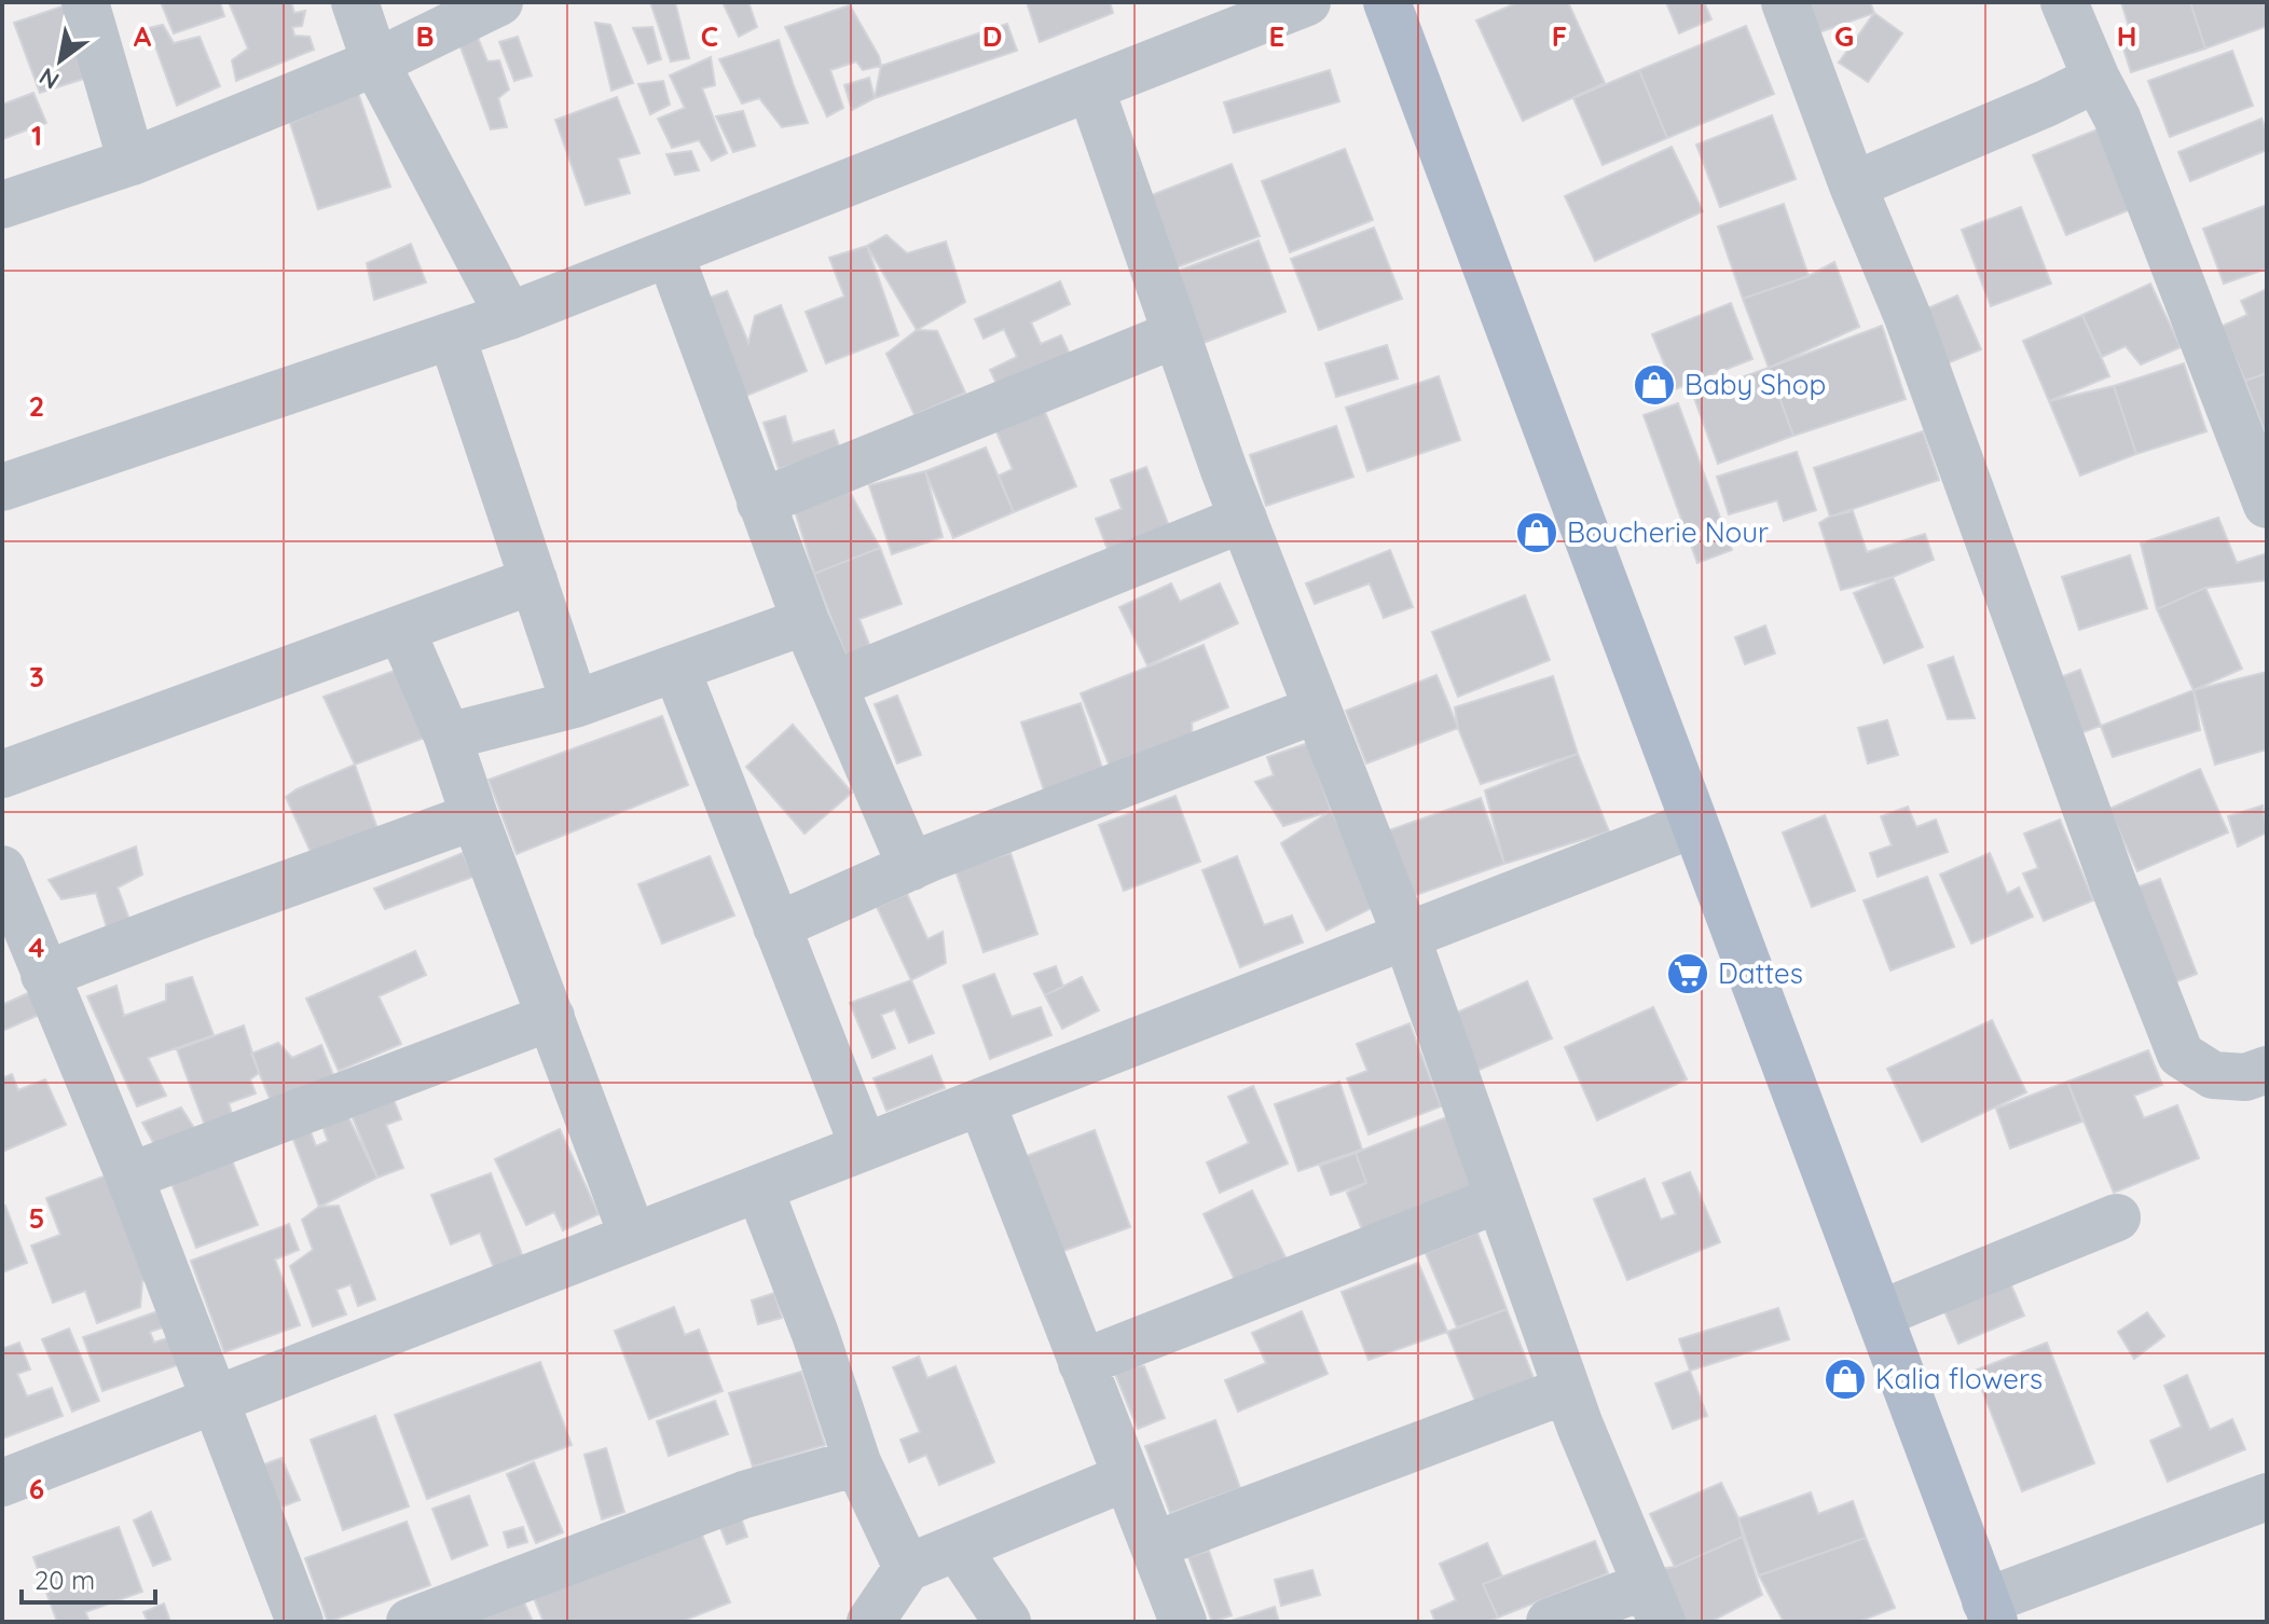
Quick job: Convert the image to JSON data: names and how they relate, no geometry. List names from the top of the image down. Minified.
{"places":{"shop":["Baby Shop","Boucherie Nour","Kalia flowers"],"supermarket":["Dattes"]},"scale_bar":"20 m","north":"bottom left","grid":{"columns":["A","B","C","D","E","F","G","H"],"rows":["1","2","3","4","5","6"]}}
